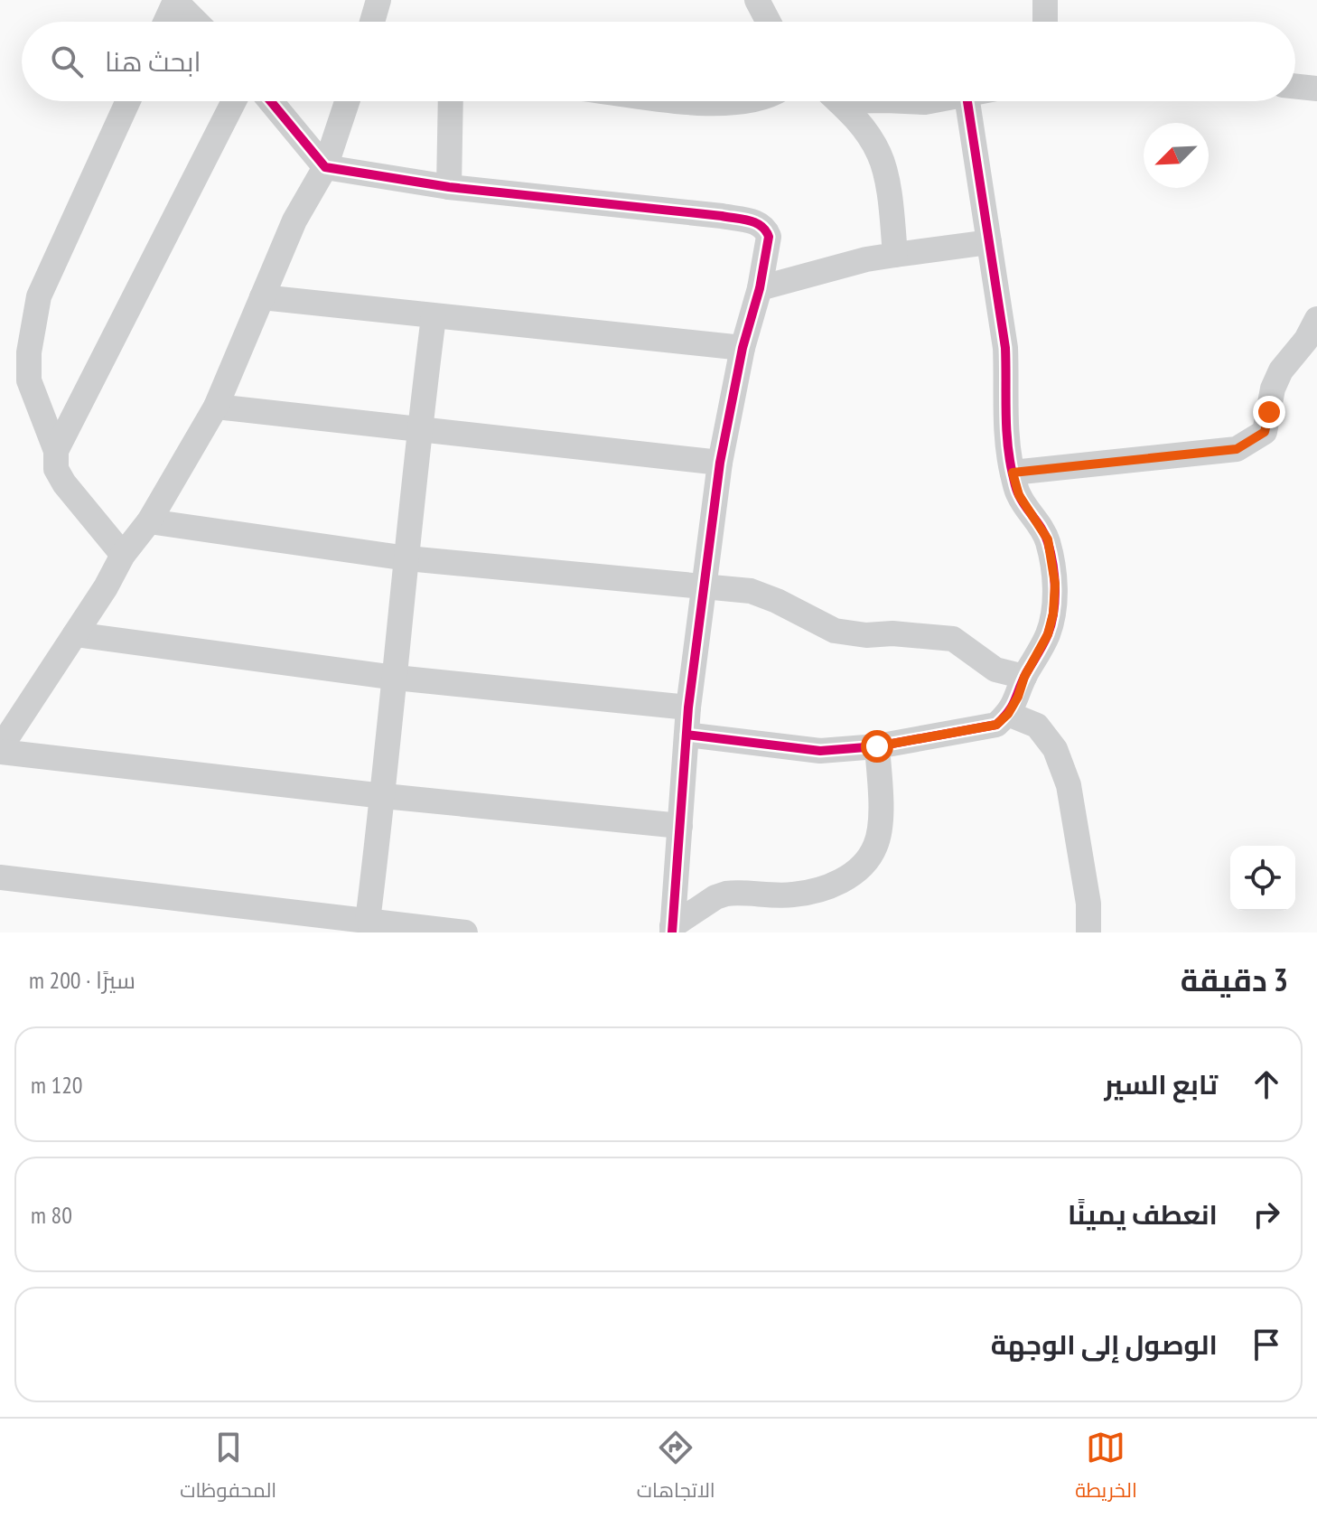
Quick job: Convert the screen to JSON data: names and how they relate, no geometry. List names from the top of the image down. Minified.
{"north":"bottom left","page":{"search":"ابحث هنا","heading":["3 دقيقة","سيرًا · 200 m"],"list":[["تابع السير","120 m"],["انعطف يمينًا","80 m"],"الوصول إلى الوجهة"],"nav":["الخريطة","الاتجاهات","المحفوظات"]}}
